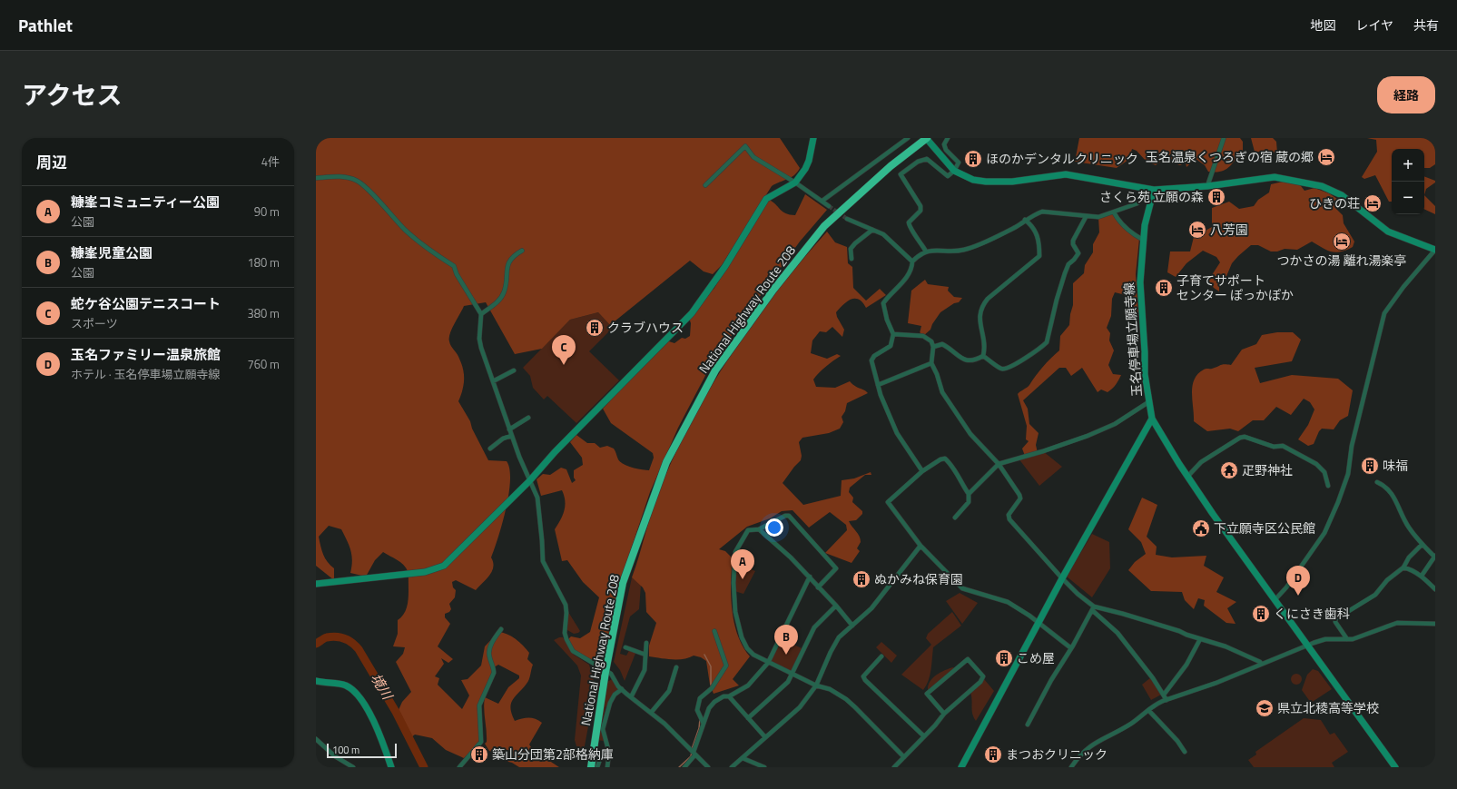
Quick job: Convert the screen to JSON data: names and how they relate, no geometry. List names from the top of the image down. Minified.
{"streets":{"highway":["National Highway Route 208"],"street":["玉名停車場立願寺線"]},"water":["境川"],"places":{"hotel":["玉名温泉くつろぎの宿 蔵の郷","ひきの荘","八芳園","つかさの湯 離れ湯楽亭"],"building":["ほのかデンタルクリニック","さくら苑 立願の森","子育てサポート センター ぽっかぽか","クラブハウス","味福","ぬかみね保育園","くにさき歯科","こめ屋","築山分団第2部格納庫","まつおクリニック"],"temple":["疋野神社"],"public building":["下立願寺区公民館"],"school or university":["県立北稜高等学校"]},"scale_bar":"100 m","page":{"header":"Pathlet","nav":["地図","レイヤ","共有"],"title":"アクセス","buttons":"経路","heading":["周辺","4件"],"map_buttons":["+","−"],"list":[{"mark":"A","name":"糠峯コミュニティー公園","note":"公園","value":"90 m"},{"mark":"B","name":"糠峯児童公園","note":"公園","value":"180 m"},{"mark":"C","name":"蛇ケ谷公園テニスコート","note":"スポーツ","value":"380 m"},{"mark":"D","name":"玉名ファミリー温泉旅館","note":"ホテル · 玉名停車場立願寺線","value":"760 m"}],"pins":["C","A","D","B"],"scale":"100 m"}}
